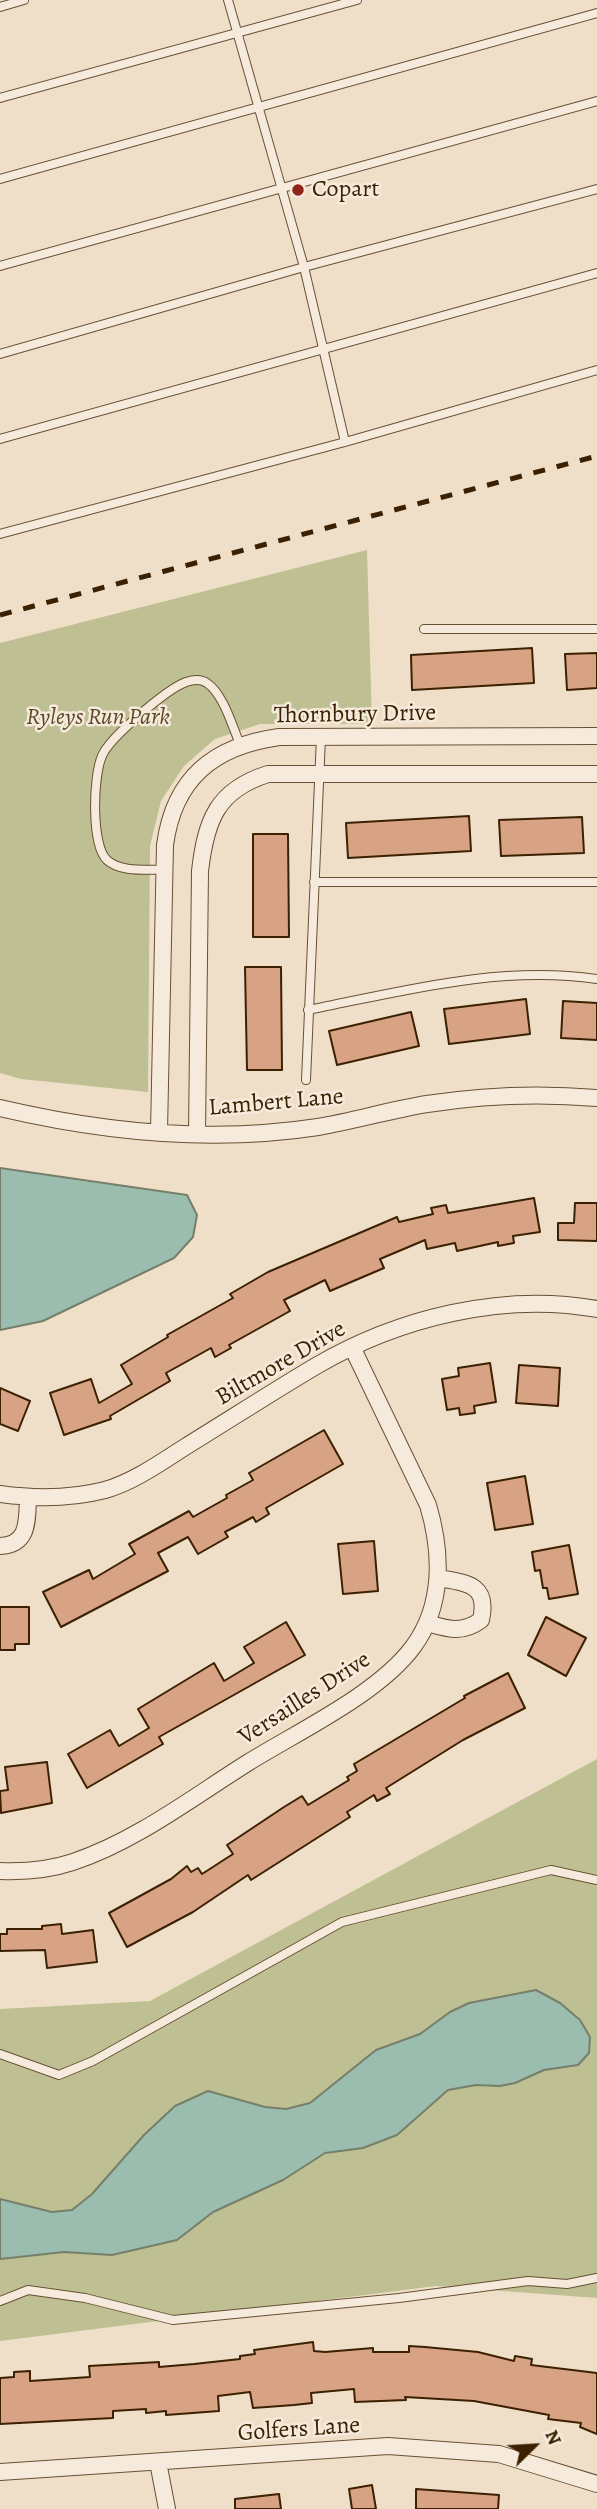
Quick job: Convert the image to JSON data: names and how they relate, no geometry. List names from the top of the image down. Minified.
{"streets":{"street":["Thornbury Drive","Lambert Lane","Biltmore Drive","Versailles Drive","Golfers Lane"]},"crossings":[["Thornbury Drive","Lambert Lane"],["Biltmore Drive","Versailles Drive"]],"parks":["Ryleys Run Park"],"places":["Copart"],"north":"top right"}
